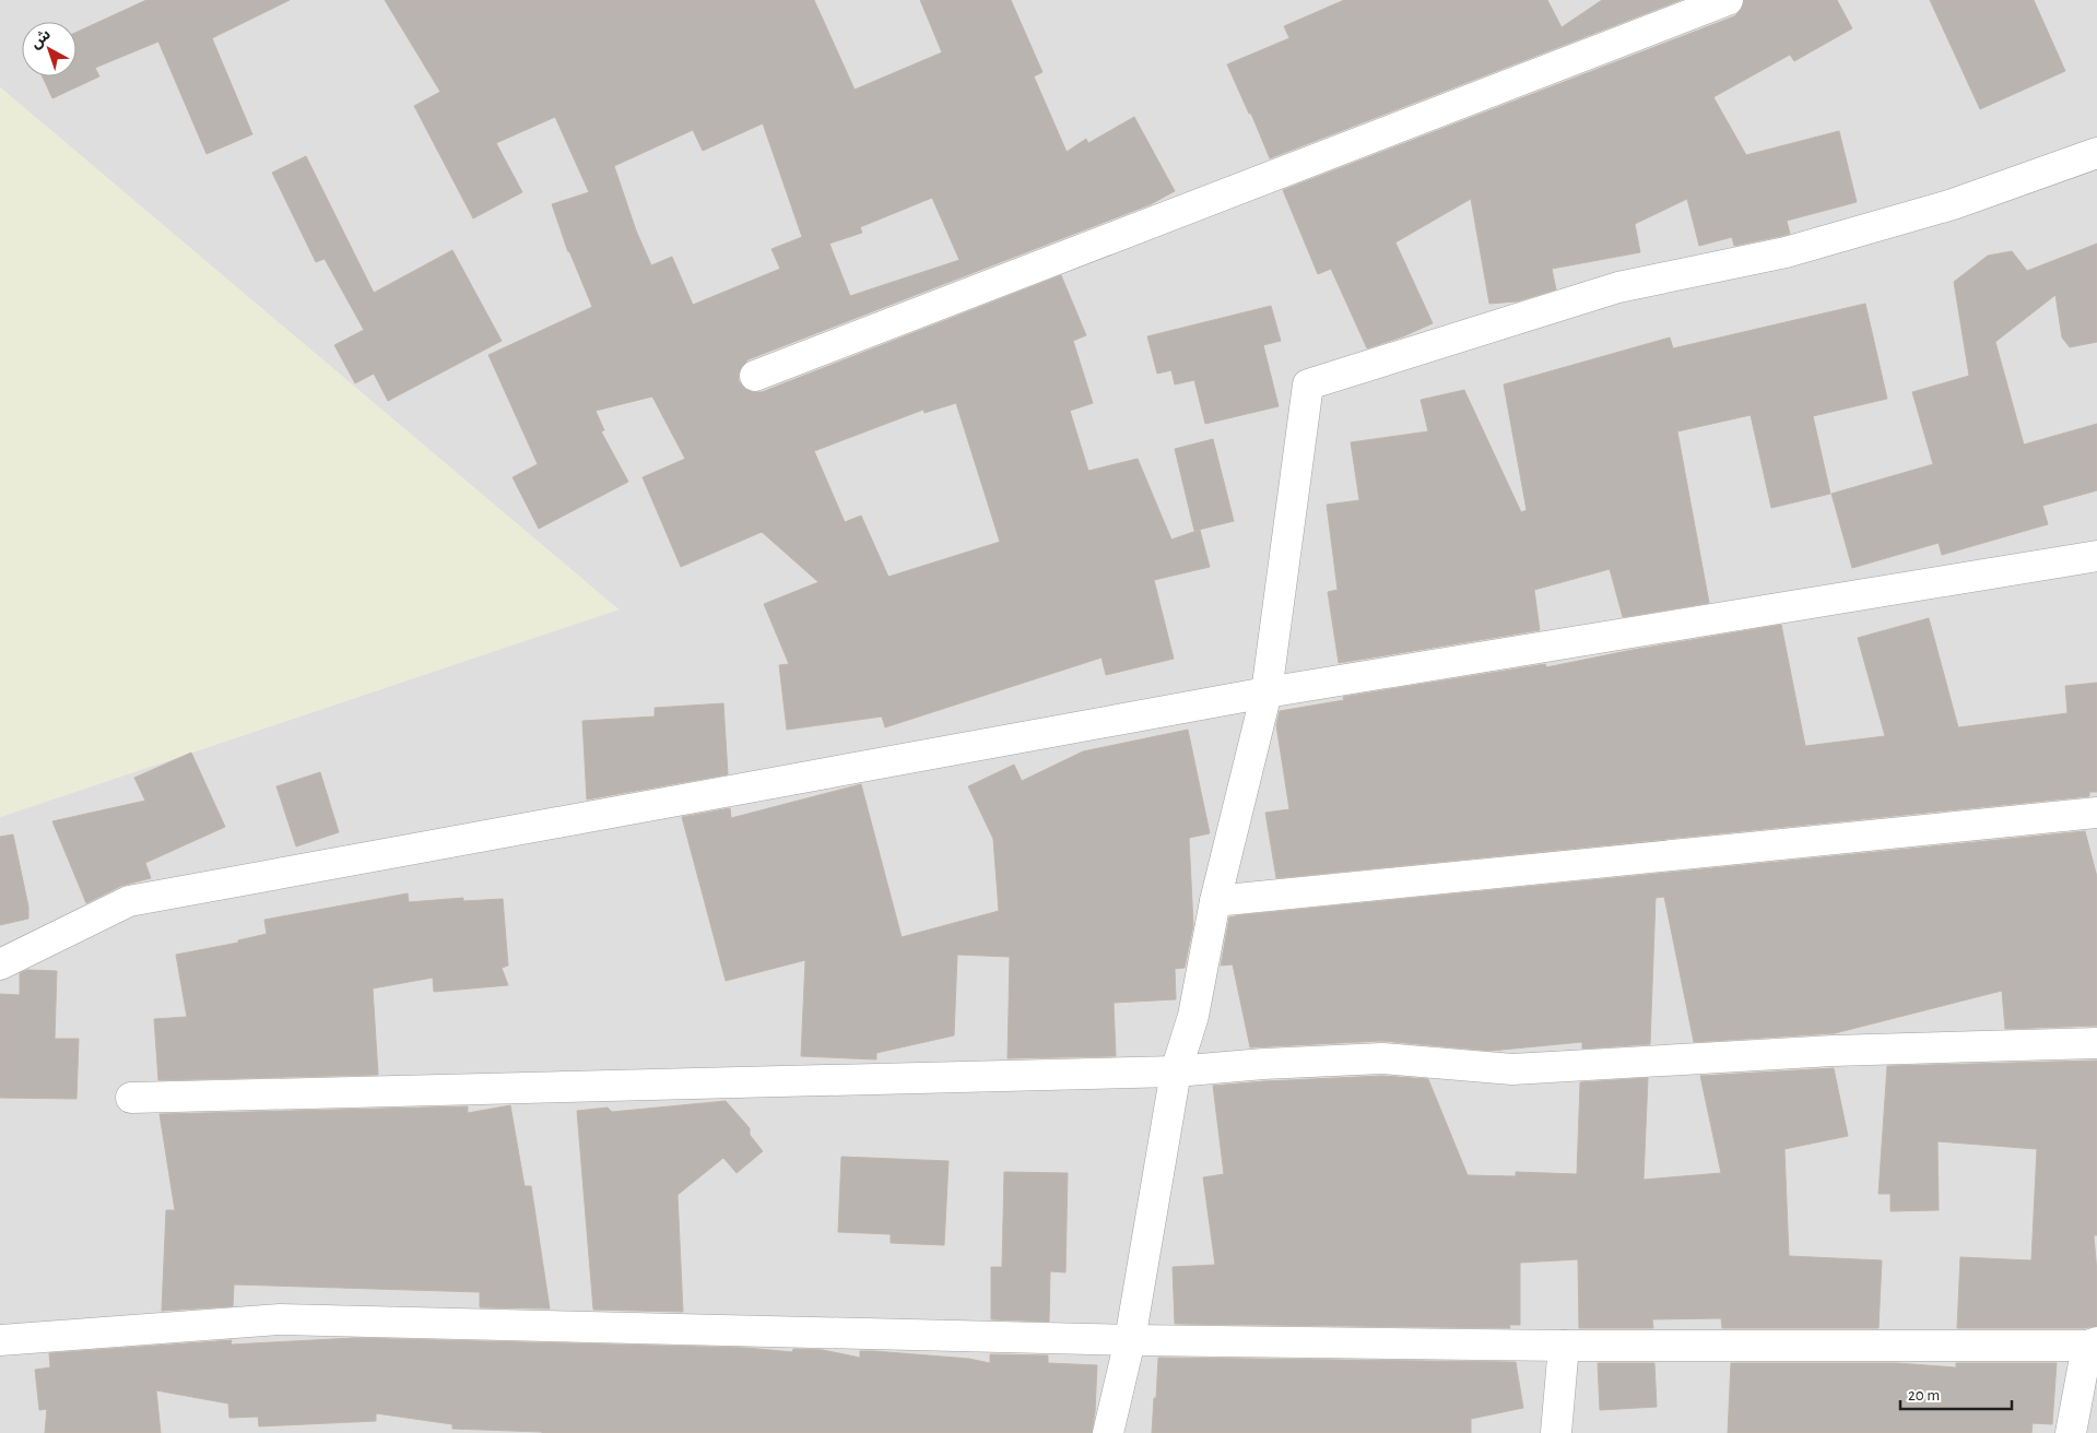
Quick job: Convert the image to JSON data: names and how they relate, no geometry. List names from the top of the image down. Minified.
{"scale_bar":"20 m","north":"top left"}
